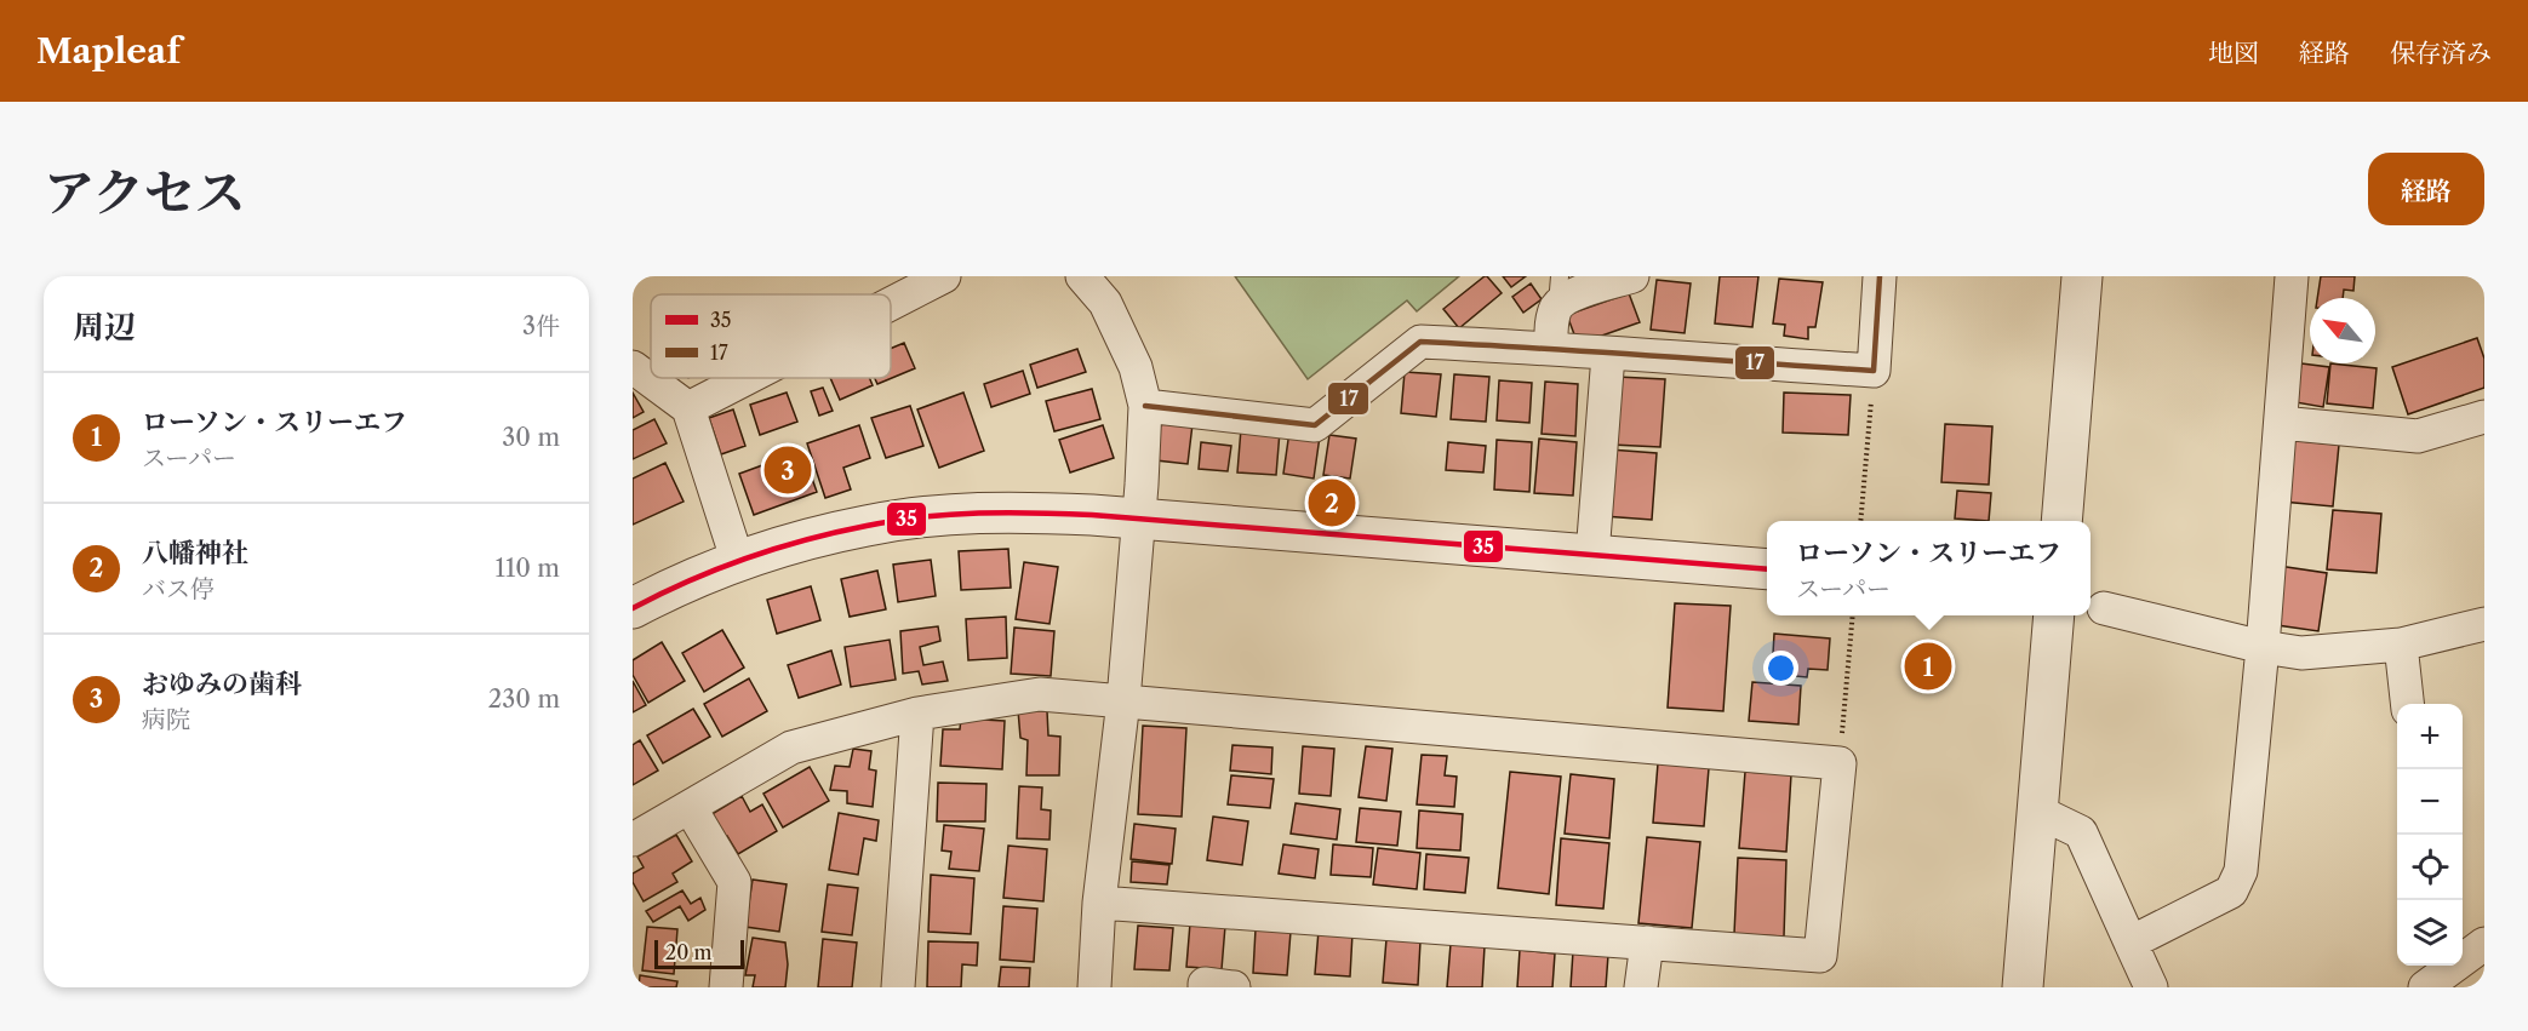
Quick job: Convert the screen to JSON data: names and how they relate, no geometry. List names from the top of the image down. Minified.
{"lines":["transit line 17","transit line 35"],"legend":["35","17"],"scale_bar":"20 m","north":"top left","page":{"header":"Mapleaf","nav":["地図","経路","保存済み"],"title":"アクセス","buttons":"経路","heading":["周辺","3件"],"list":[{"mark":"1","name":"ローソン・スリーエフ","note":"スーパー","value":"30 m"},{"mark":"2","name":"八幡神社","note":"バス停","value":"110 m"},{"mark":"3","name":"おゆみの歯科","note":"病院","value":"230 m"}],"pins":["3","2","1"],"popup":["ローソン・スリーエフ","スーパー"],"map_buttons":["+","−"],"scale":"20 m"}}
